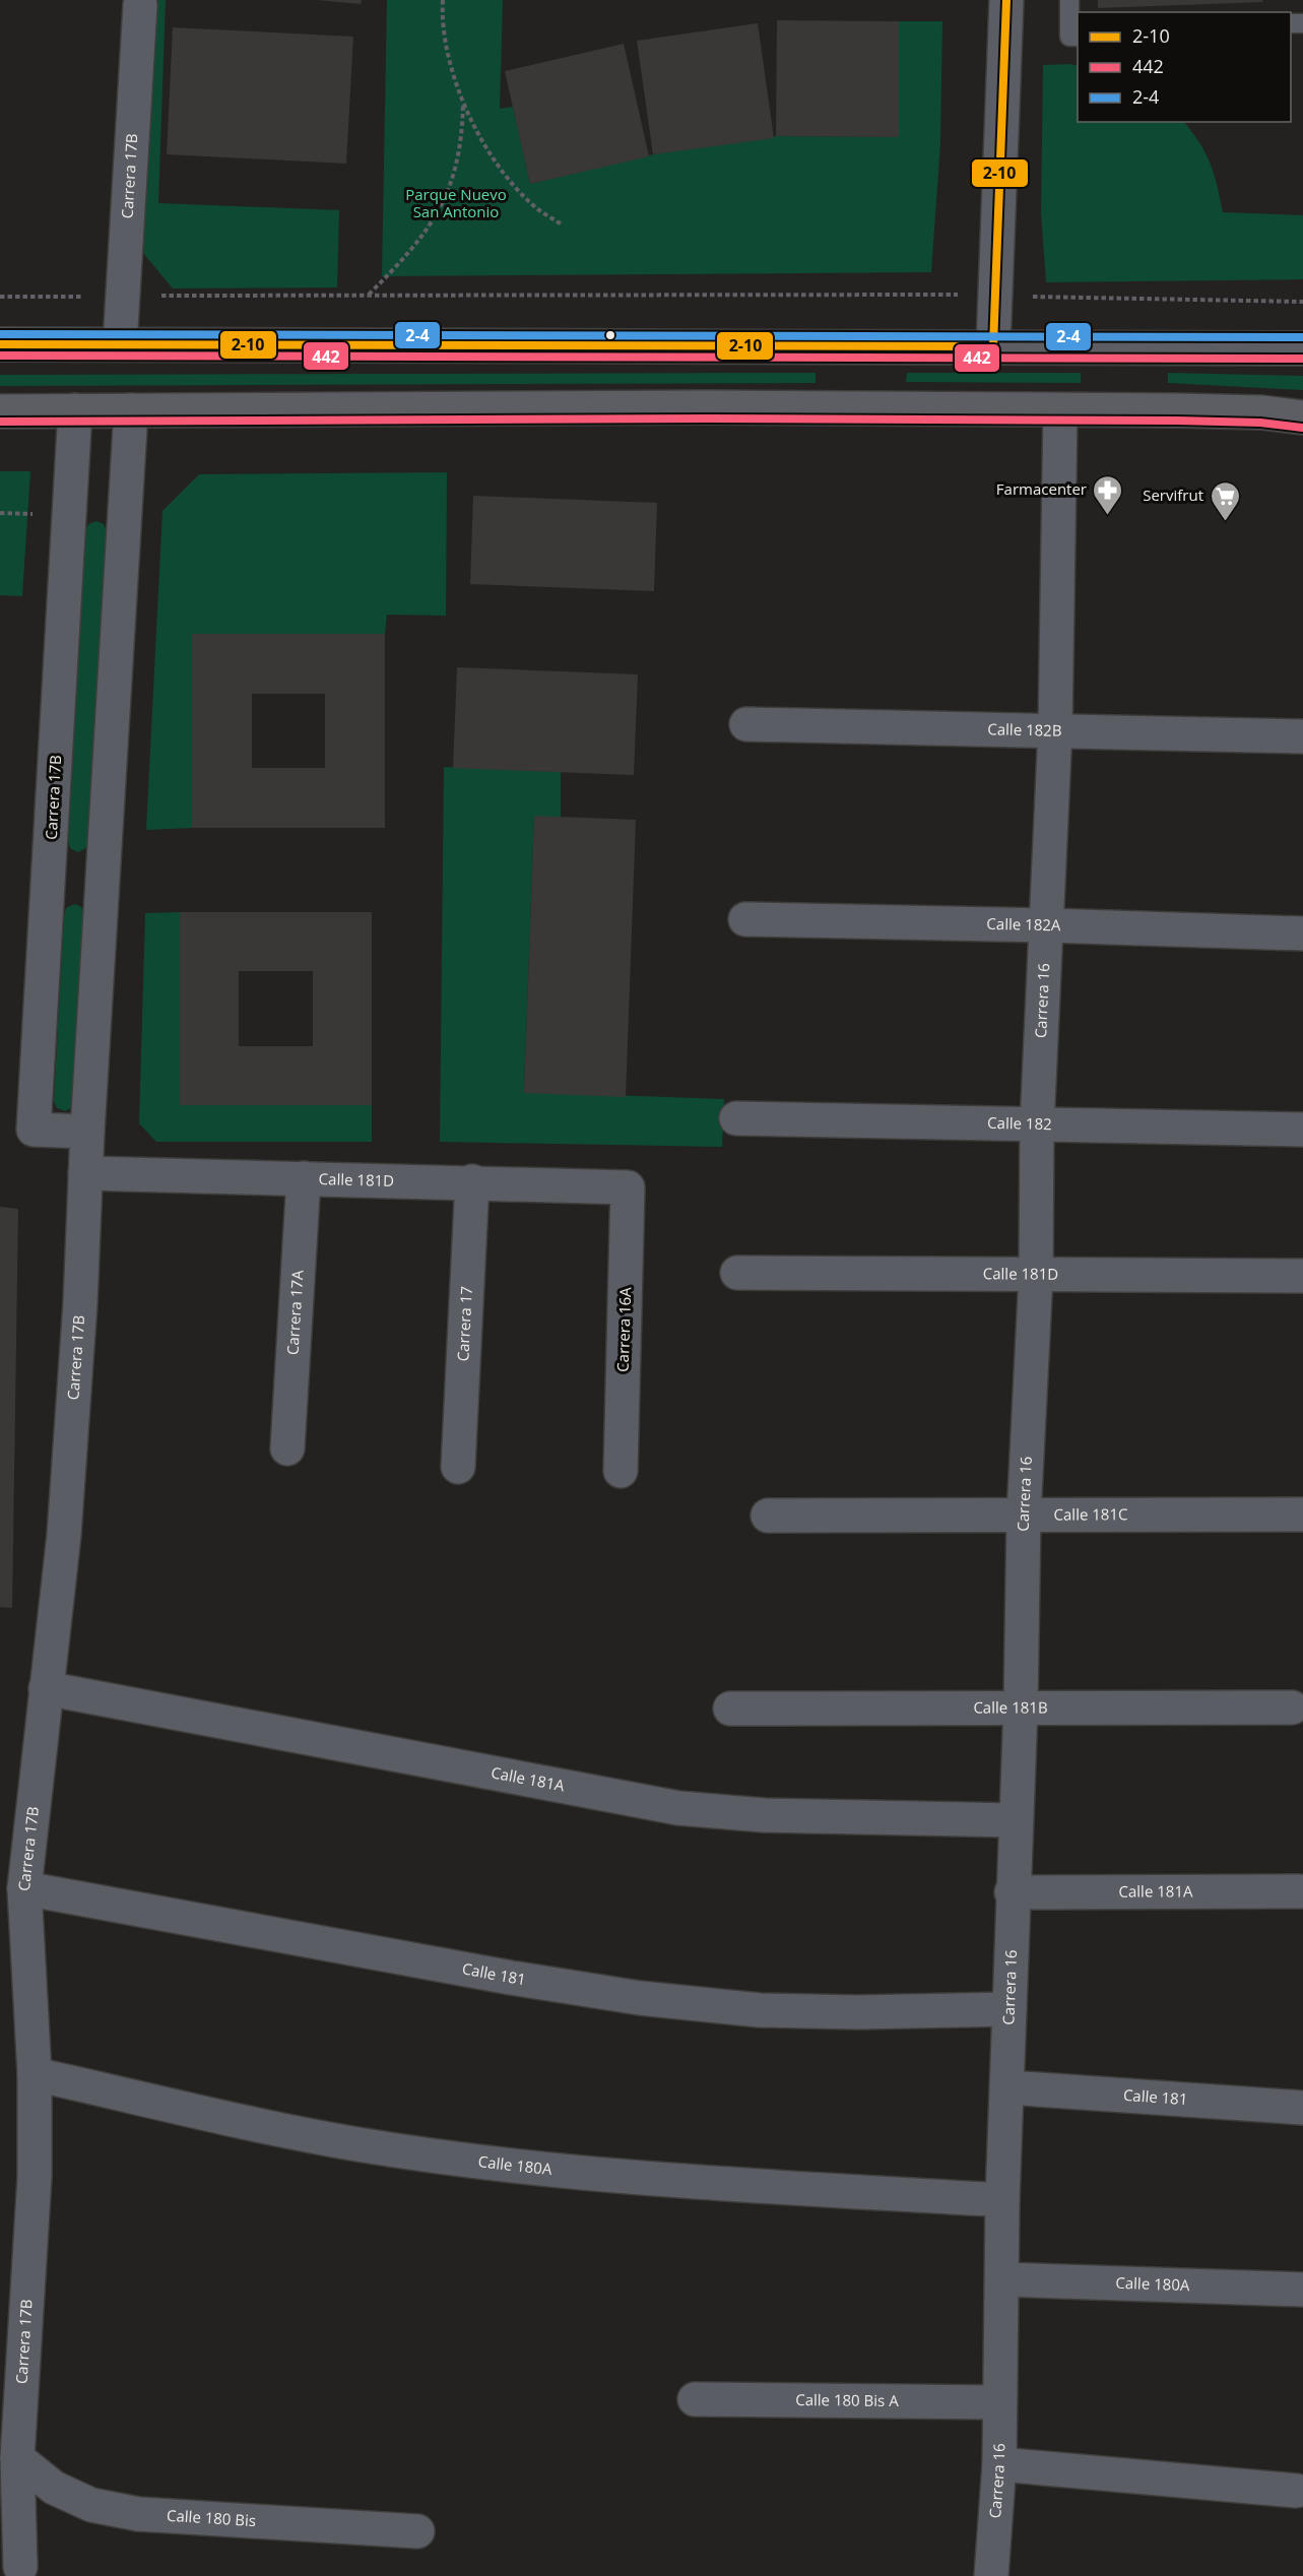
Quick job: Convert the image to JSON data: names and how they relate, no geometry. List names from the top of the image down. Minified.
{"streets":{"street":["Carrera 17B","Calle 182B","Calle 182A","Carrera 16","Calle 182","Calle 181D","Carrera 17A","Carrera 17","Carrera 16A","Calle 181C","Calle 181B","Calle 181A","Calle 181","Calle 180A","Calle 180 Bis A","Calle 180 Bis"]},"crossings":[["Carrera 17B","Calle 181D"],["Carrera 17B","Calle 181A"],["Carrera 17B","Calle 181"],["Carrera 17B","Calle 180A"],["Carrera 17B","Calle 180 Bis"],["Calle 182B","Carrera 16"],["Calle 182A","Carrera 16"],["Carrera 16","Calle 182"],["Carrera 16","Calle 181D"],["Carrera 16","Calle 181C"],["Carrera 16","Calle 181B"],["Carrera 16","Calle 181A"],["Carrera 16","Calle 181"],["Carrera 16","Calle 180A"],["Carrera 16","Calle 180 Bis A"],["Calle 181D","Carrera 17A"],["Calle 181D","Carrera 17"],["Calle 181D","Carrera 16A"]],"parks":["Parque Nuevo San Antonio"],"places":{"pharmacy":["Farmacenter"],"supermarket":["Servifrut"]},"lines":["transit line 2-10","transit line 2-4","transit line 442"],"legend":["2-10","442","2-4"]}
